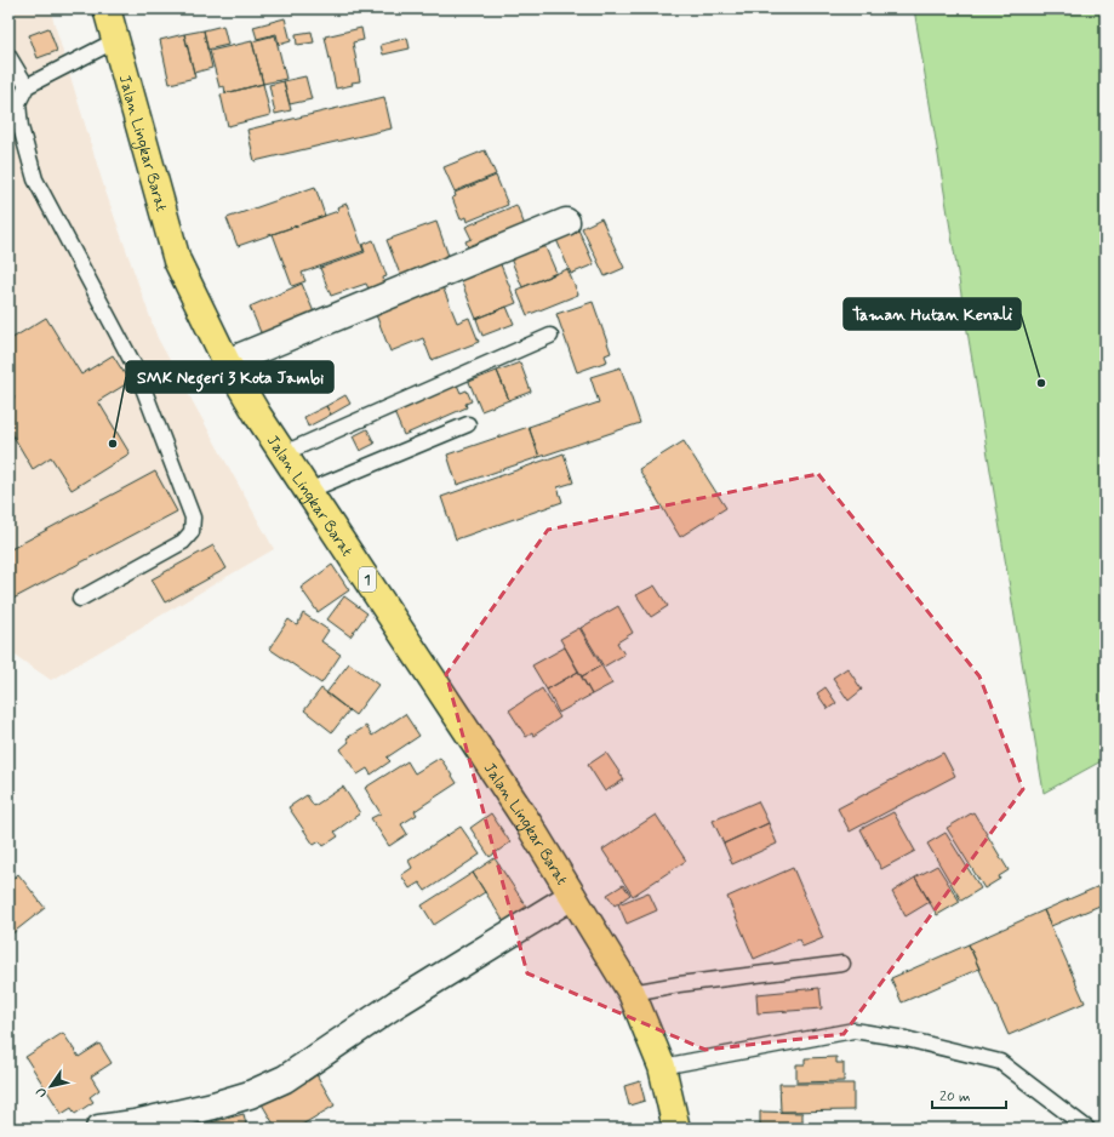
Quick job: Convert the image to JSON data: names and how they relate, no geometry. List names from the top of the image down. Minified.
{"streets":{"highway":["Jalan Lingkar Barat","1"]},"places":["Taman Hutan Kenali","SMK Negeri 3 Kota Jambi"],"scale_bar":"20 m","north":"bottom left"}
